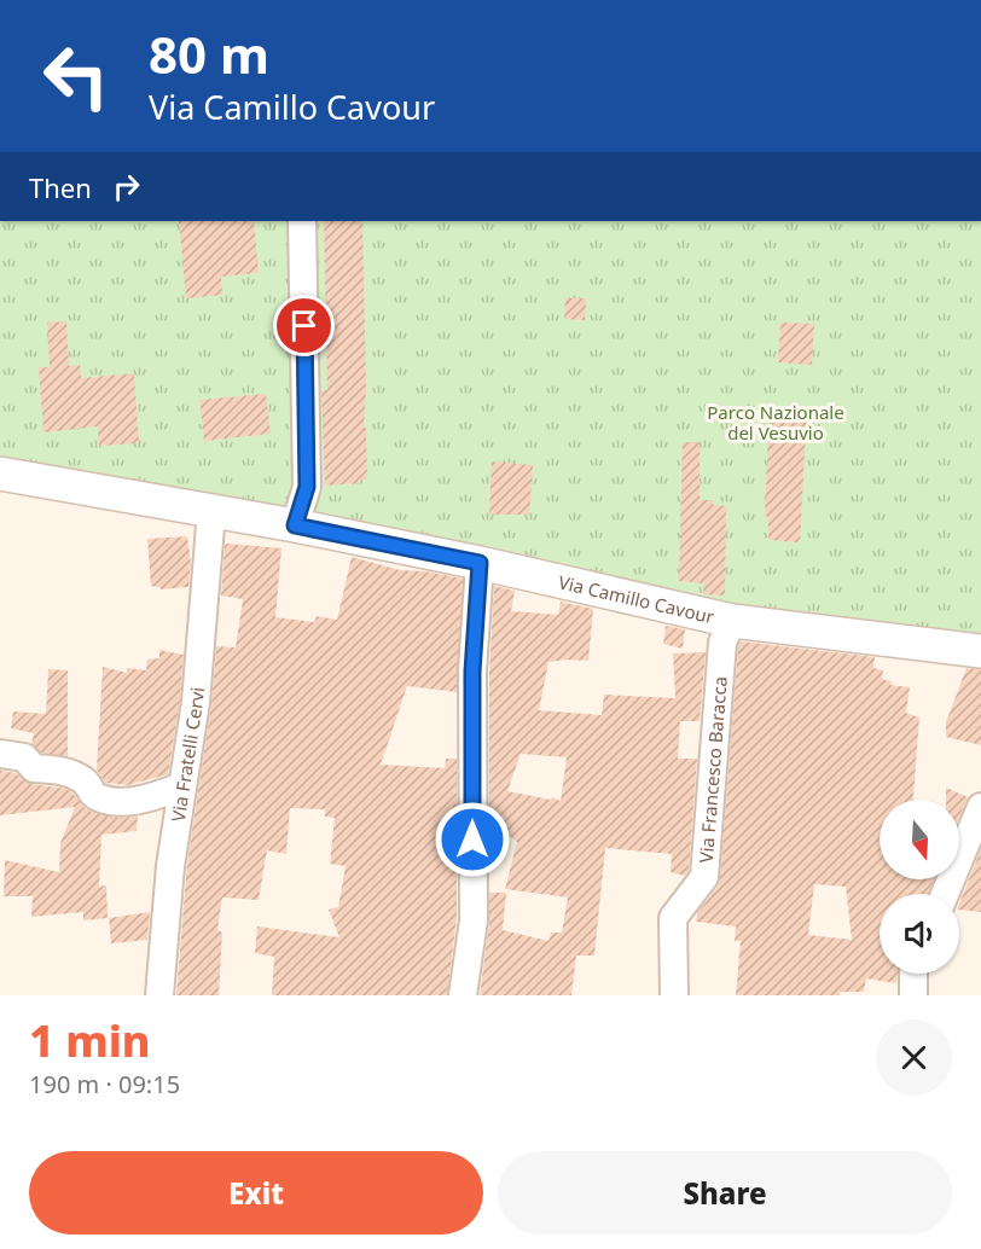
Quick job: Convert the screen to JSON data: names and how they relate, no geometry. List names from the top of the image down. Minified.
{"streets":{"street":["Via Camillo Cavour","Via Fratelli Cervi","Via Francesco Baracca"]},"crossings":[["Via Camillo Cavour","Via Fratelli Cervi"],["Via Camillo Cavour","Via Francesco Baracca"]],"parks":["Parco Nazionale del Vesuvio"],"north":"bottom","page":{"turn":["80 m","Via Camillo Cavour"],"then":"Then","heading":["1 min","190 m · 09:15"],"buttons":["Exit","Share"]}}
